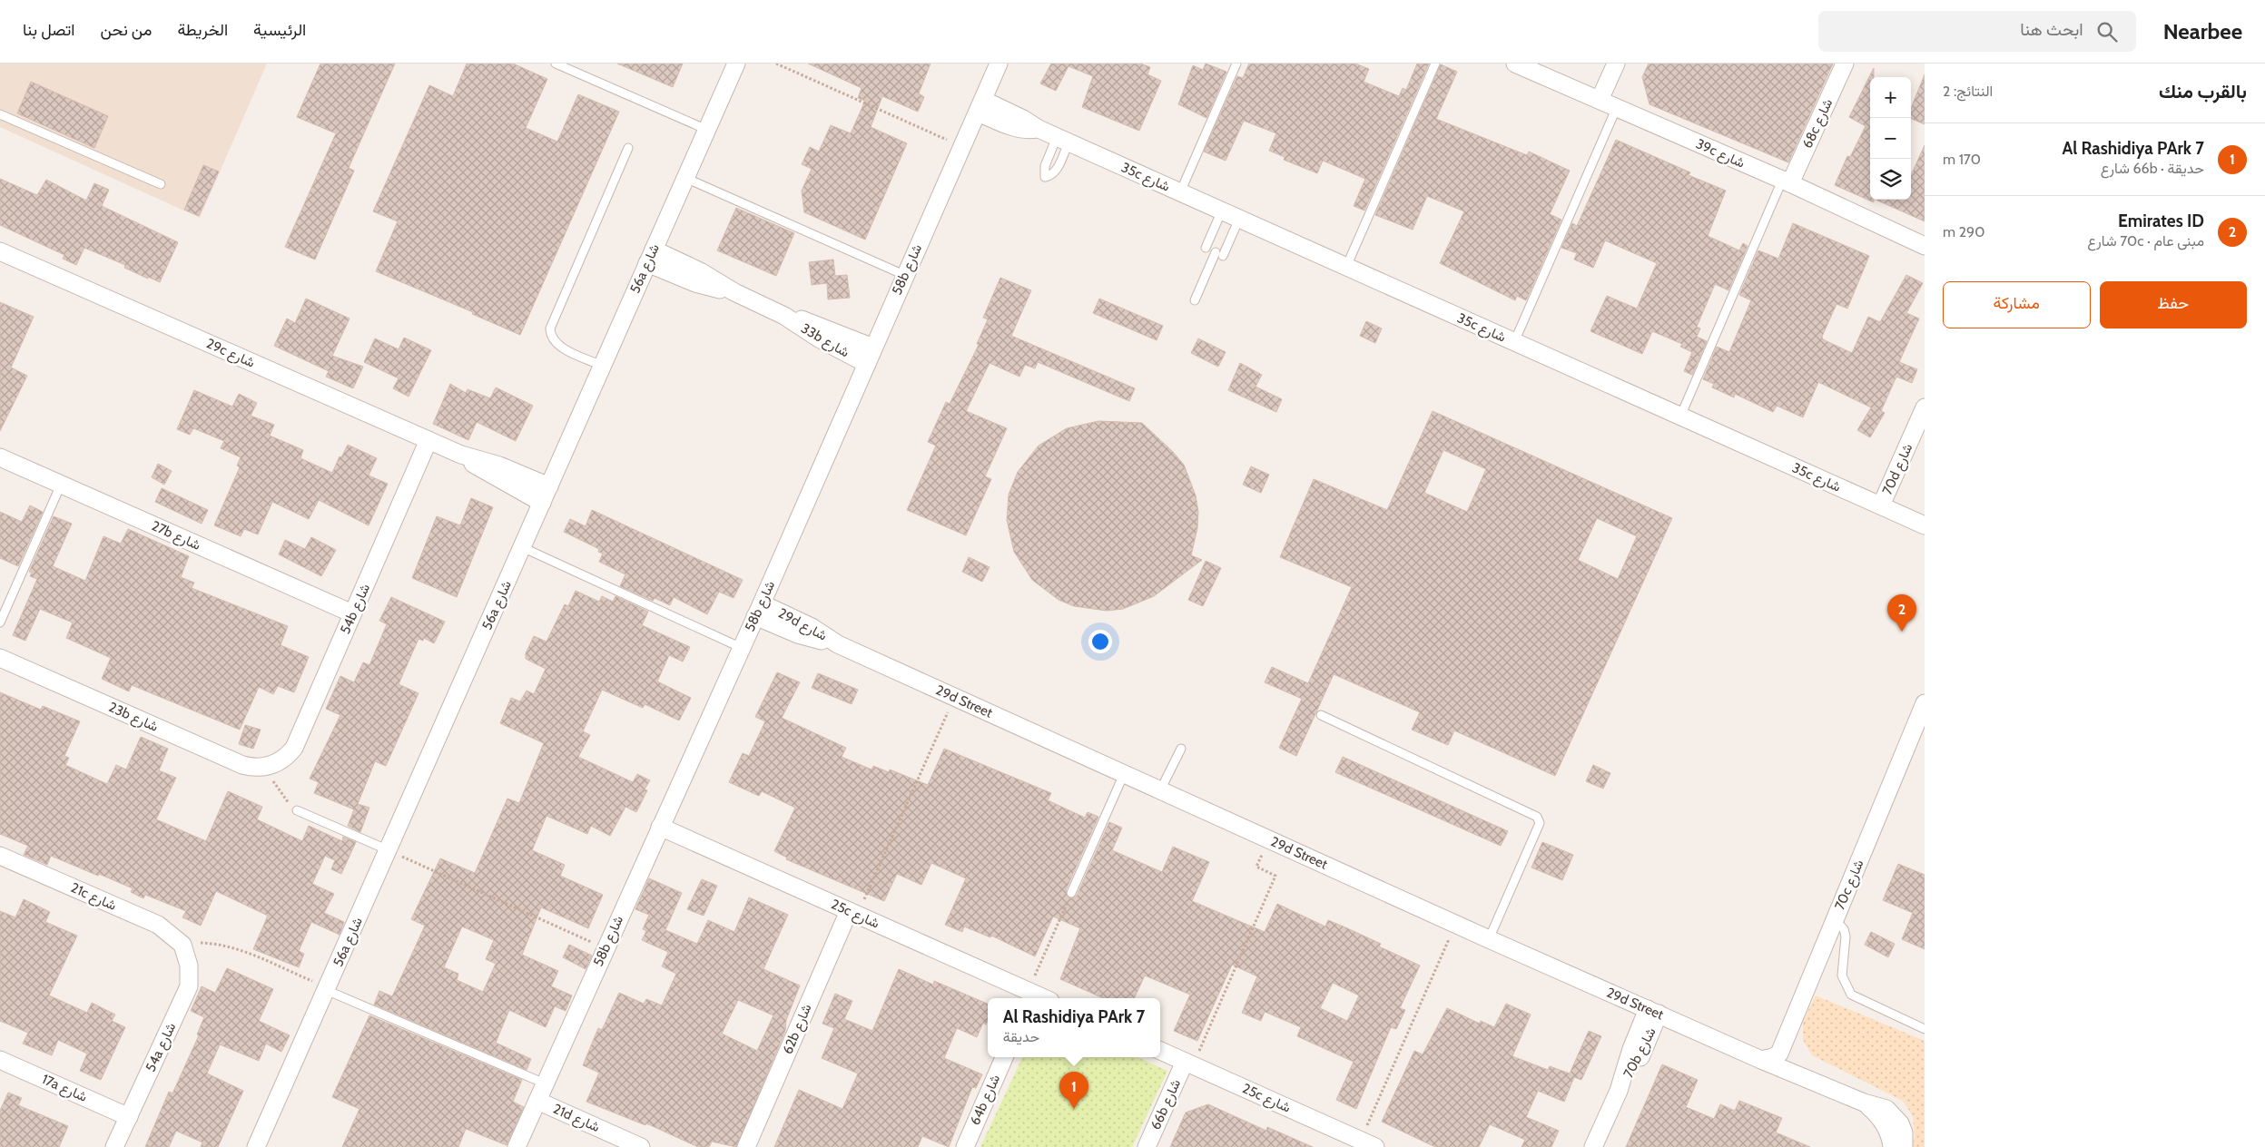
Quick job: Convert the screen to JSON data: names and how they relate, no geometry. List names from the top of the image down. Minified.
{"streets":{"street":["68c شارع","39c شارع","35c شارع","56a شارع","58b شارع","33b شارع","29c شارع","70d شارع","27b شارع","54b شارع","29d شارع","29d Street","23b شارع","70c شارع","21c شارع","25c شارع","62b شارع","54a شارع","70b شارع","17a شارع","64b شارع","66b شارع","21d شارع"]},"crossings":[["68c شارع","39c شارع"],["35c شارع","58b شارع"],["35c شارع","70d شارع"],["56a شارع","33b شارع"],["56a شارع","29c شارع"],["58b شارع","33b شارع"],["58b شارع","29d شارع"],["58b شارع","25c شارع"],["58b شارع","21d شارع"],["29c شارع","54b شارع"],["27b شارع","54b شارع"],["54b شارع","23b شارع"],["29d شارع","29d Street"],["29d Street","70c شارع"],["29d Street","70b شارع"],["21c شارع","54a شارع"],["25c شارع","62b شارع"],["25c شارع","66b شارع"],["54a شارع","17a شارع"]],"page":{"header":"Nearbee","search":"ابحث هنا","nav":["الرئيسية","الخريطة","من نحن","اتصل بنا"],"heading":["بالقرب منك","النتائج: 2"],"map_buttons":["+","−"],"list":[{"mark":"1","name":"Al Rashidiya PArk 7","note":"حديقة · 66b شارع","value":"170 m"},{"mark":"2","name":"Emirates ID","note":"مبنى عام · 70c شارع","value":"290 m"}],"buttons":["حفظ","مشاركة"],"pins":["2","1"],"popup":["Al Rashidiya PArk 7","حديقة"]}}
